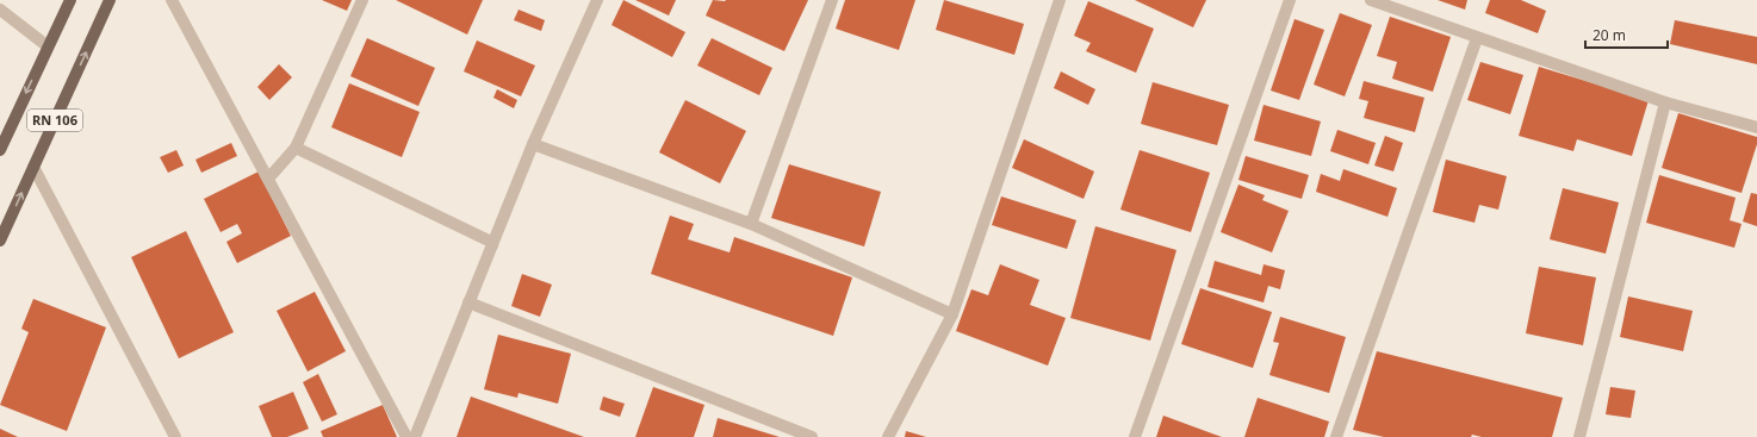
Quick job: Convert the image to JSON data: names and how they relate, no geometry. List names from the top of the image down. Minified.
{"streets":{"main road":["RN 106"]},"scale_bar":"20 m"}
